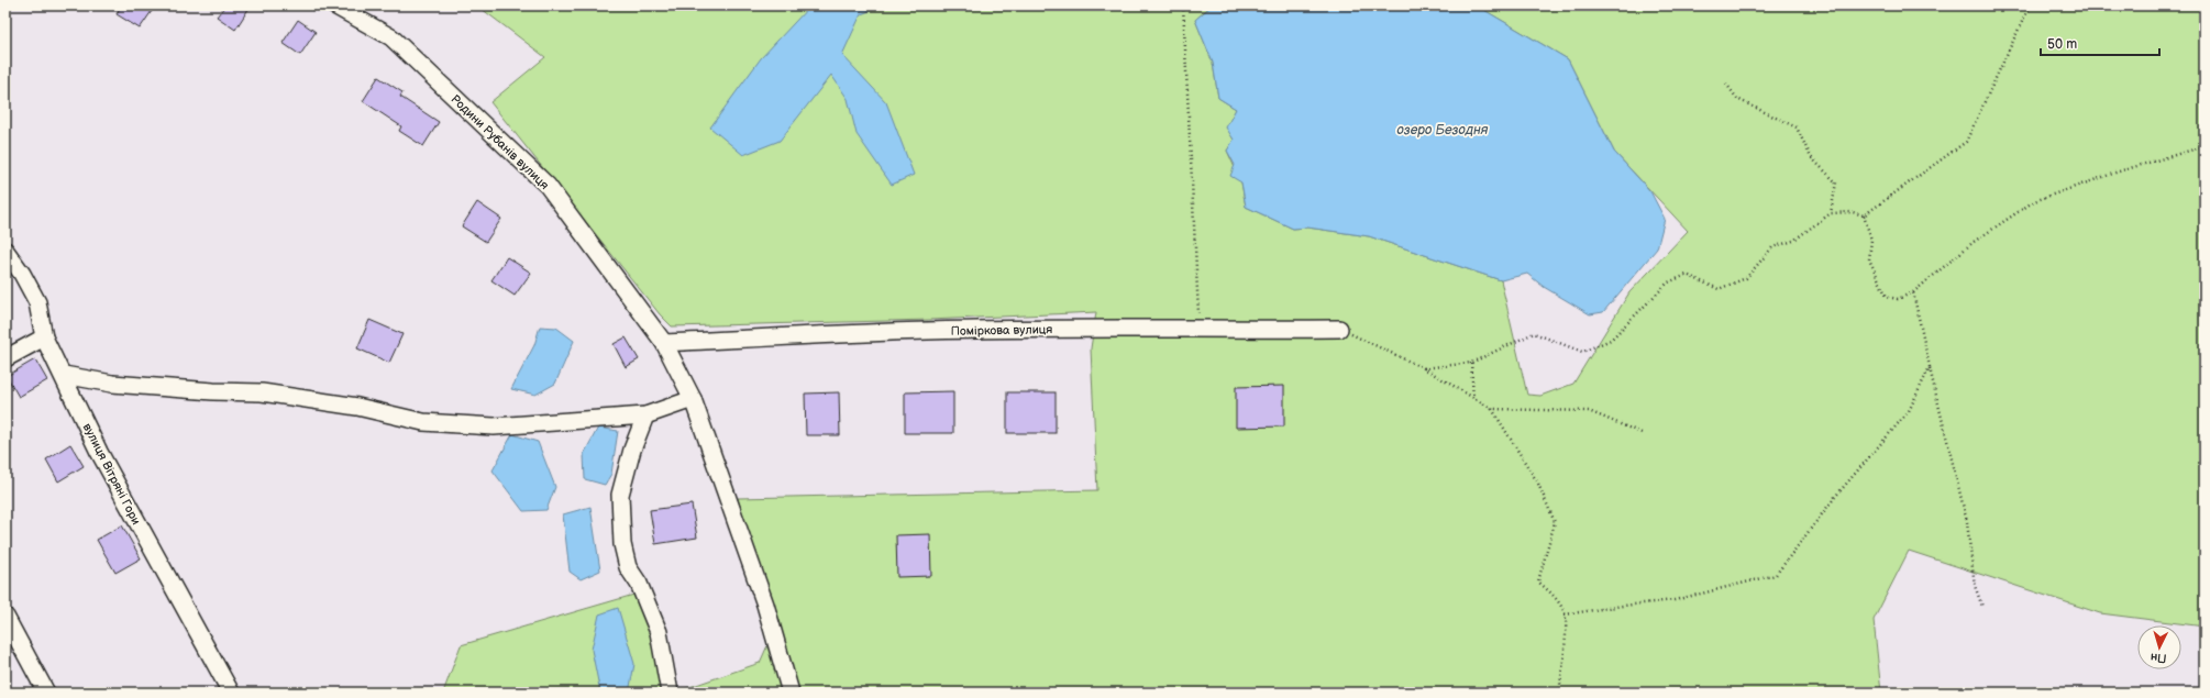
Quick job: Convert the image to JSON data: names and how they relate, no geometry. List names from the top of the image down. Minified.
{"streets":{"street":["Родини Рубанів вулиця","Поміркова вулиця","вулиця Вітряні Гори"]},"crossings":[["Родини Рубанів вулиця","Поміркова вулиця"]],"water":["озеро Безодня"],"scale_bar":"50 m","north":"bottom"}
